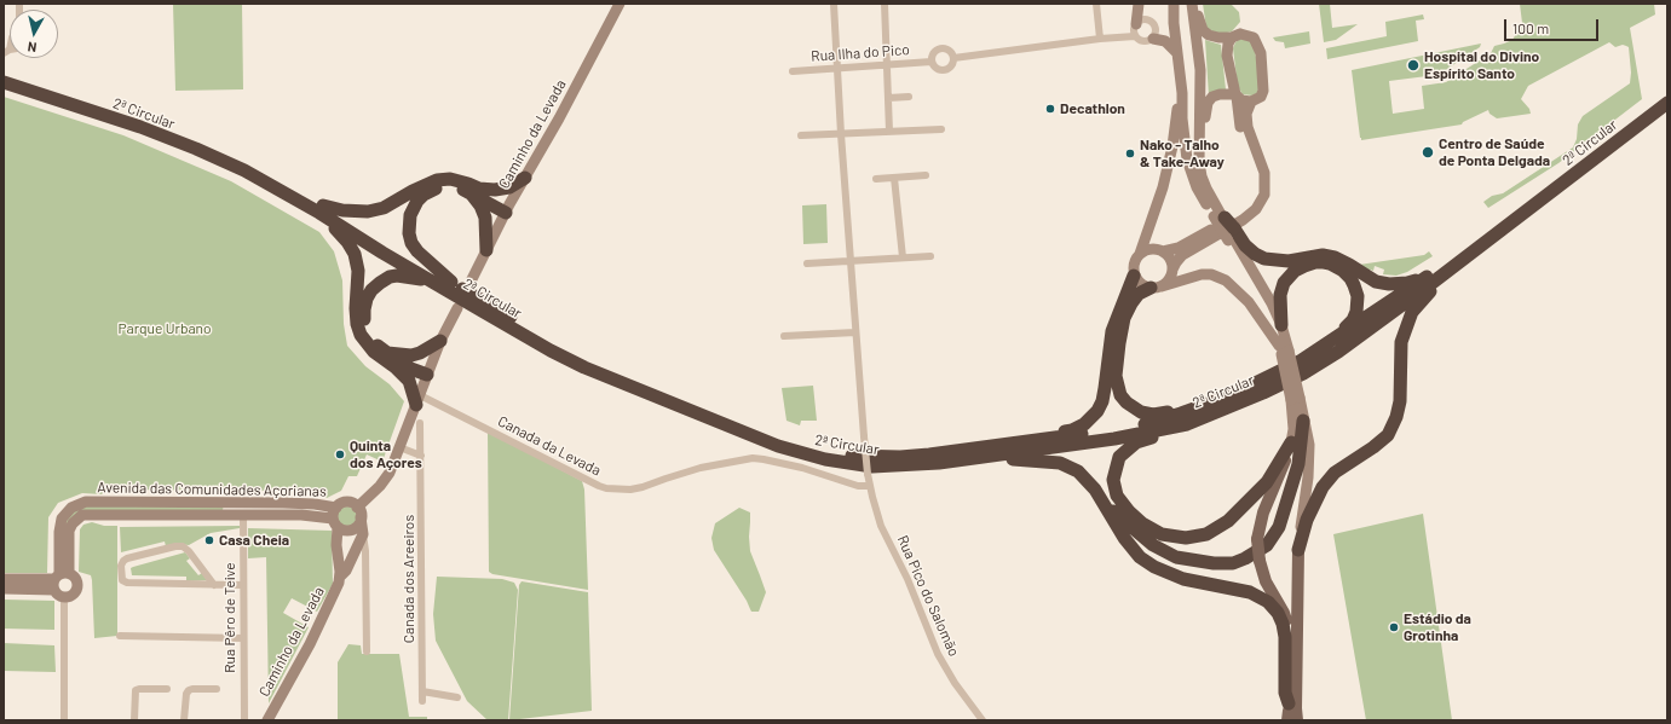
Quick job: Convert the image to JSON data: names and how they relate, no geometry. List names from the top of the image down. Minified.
{"streets":{"highway":["2ª Circular"],"street":["Rua Ilha do Pico","Caminho da Levada","Canada da Levada","Avenida das Comunidades Açorianas","Canada dos Areeiros","Rua Pico do Salomão","Rua Pêro de Teive"]},"crossings":[["Rua Ilha do Pico","Rua Pico do Salomão"],["Caminho da Levada","Avenida das Comunidades Açorianas"],["Canada da Levada","Rua Pico do Salomão"],["Avenida das Comunidades Açorianas","Rua Pêro de Teive"]],"parks":["Parque Urbano"],"places":["Hospital do Divino Espírito Santo","Decathlon","Centro de Saúde de Ponta Delgada","Nako - Talho & Take-Away","Quinta dos Açores","Casa Cheia","Estádio da Grotinha"],"scale_bar":"100 m","north":"bottom"}
